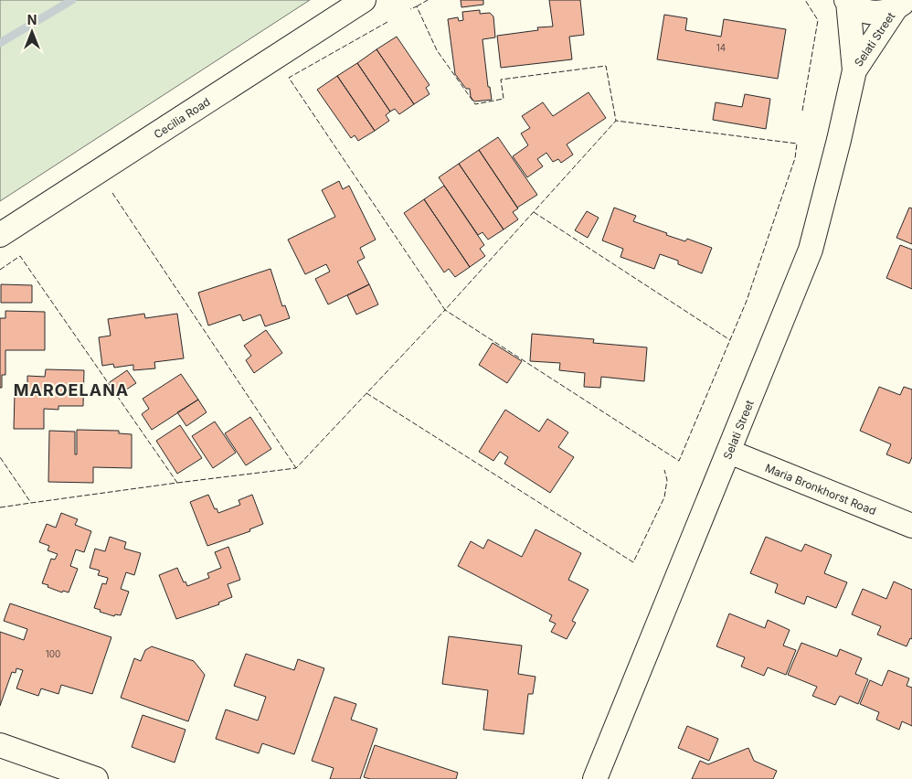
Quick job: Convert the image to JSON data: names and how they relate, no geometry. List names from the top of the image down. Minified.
{"streets":{"street":["Selati Street","Cecilia Road","Maria Bronkhorst Road"]},"crossings":[["Selati Street","Maria Bronkhorst Road"]],"districts":["MAROELANA"],"house_numbers":["14","100"],"north":"top"}
